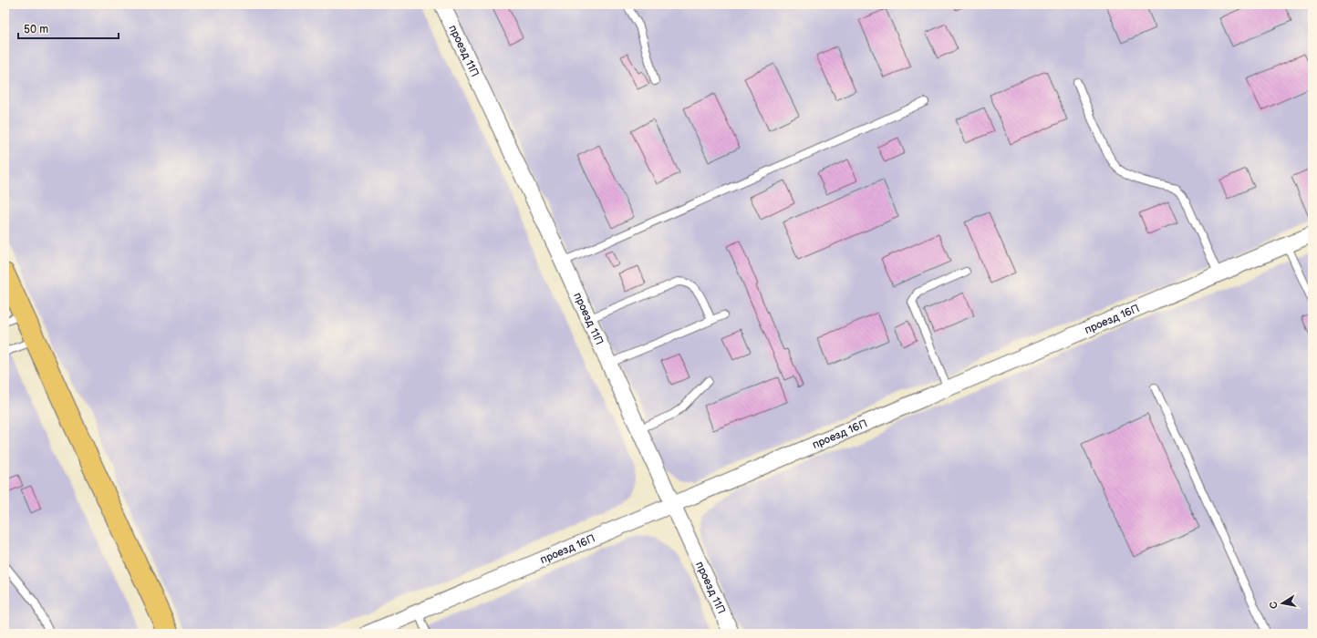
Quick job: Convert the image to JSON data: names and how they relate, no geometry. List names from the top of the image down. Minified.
{"streets":{"street":["проезд 11П","проезд 16П"]},"crossings":[["проезд 11П","проезд 16П"]],"scale_bar":"50 m","north":"left"}
